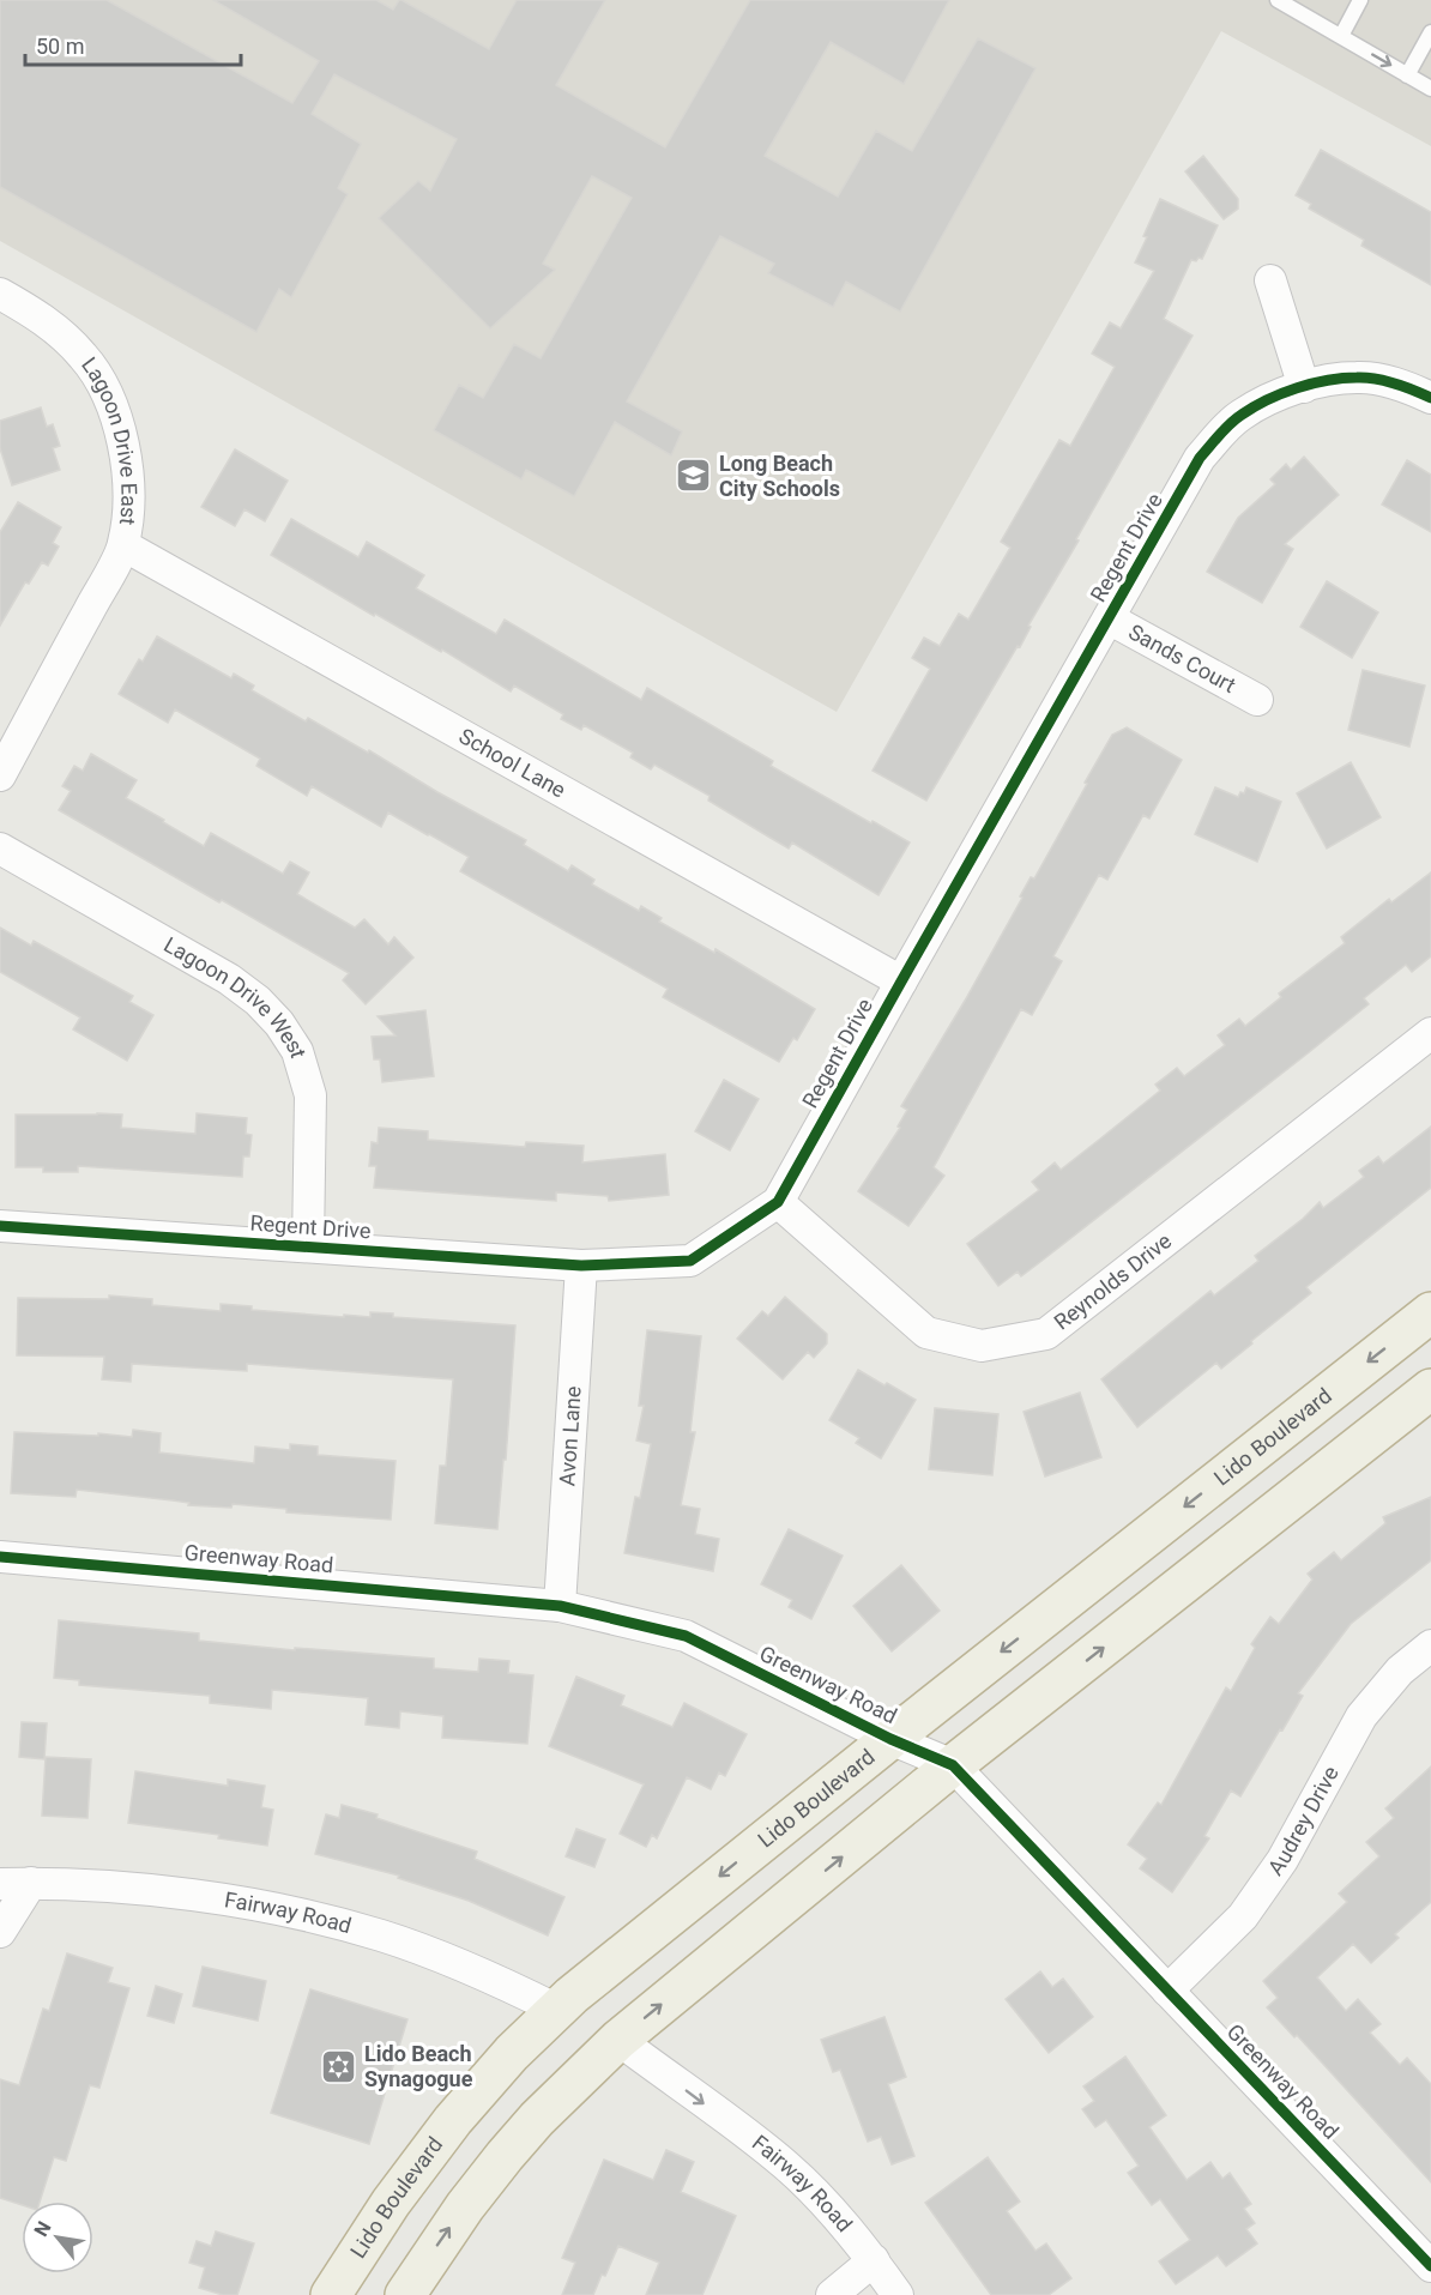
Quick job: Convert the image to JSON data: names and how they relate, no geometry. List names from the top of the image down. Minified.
{"streets":{"highway":["Lido Boulevard"],"street":["Lagoon Drive East","Regent Drive","Sands Court","School Lane","Lagoon Drive West","Reynolds Drive","Avon Lane","Greenway Road","Audrey Drive","Fairway Road"]},"crossings":[["Lagoon Drive East","School Lane"],["Regent Drive","Sands Court"],["Regent Drive","School Lane"],["Regent Drive","Lagoon Drive West"],["Regent Drive","Reynolds Drive"],["Regent Drive","Avon Lane"],["Avon Lane","Greenway Road"],["Lido Boulevard","Greenway Road"],["Lido Boulevard","Fairway Road"],["Greenway Road","Audrey Drive"]],"one_way":["Fairway Road"],"places":{"school or university":["Long Beach City Schools"],"synagogue":["Lido Beach Synagogue"]},"scale_bar":"50 m","north":"top left"}
